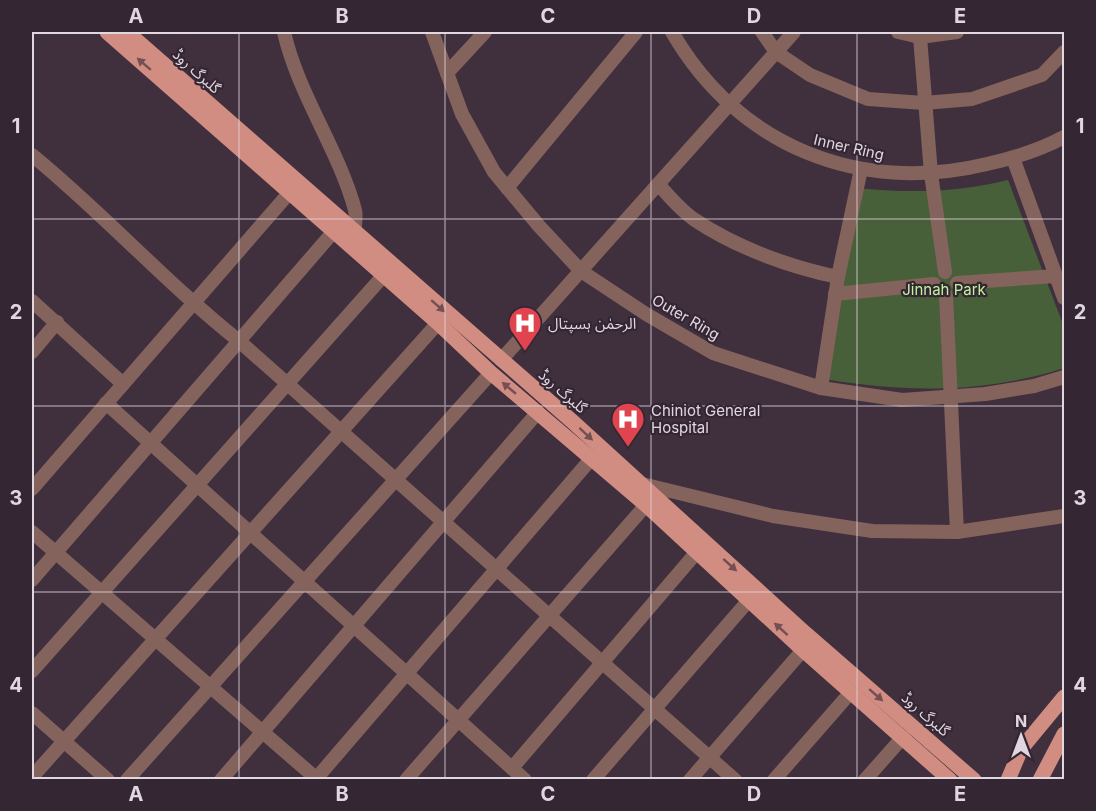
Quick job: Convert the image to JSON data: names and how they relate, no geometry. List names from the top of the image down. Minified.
{"streets":{"main road":["گلبرگ روڈ"],"street":["Inner Ring","Outer Ring"]},"parks":["Jinnah Park"],"places":{"hospital":["الرحمٰن ہسپتال","Chiniot General Hospital"]},"north":"top","grid":{"columns":["A","B","C","D","E"],"rows":["1","2","3","4"]}}
